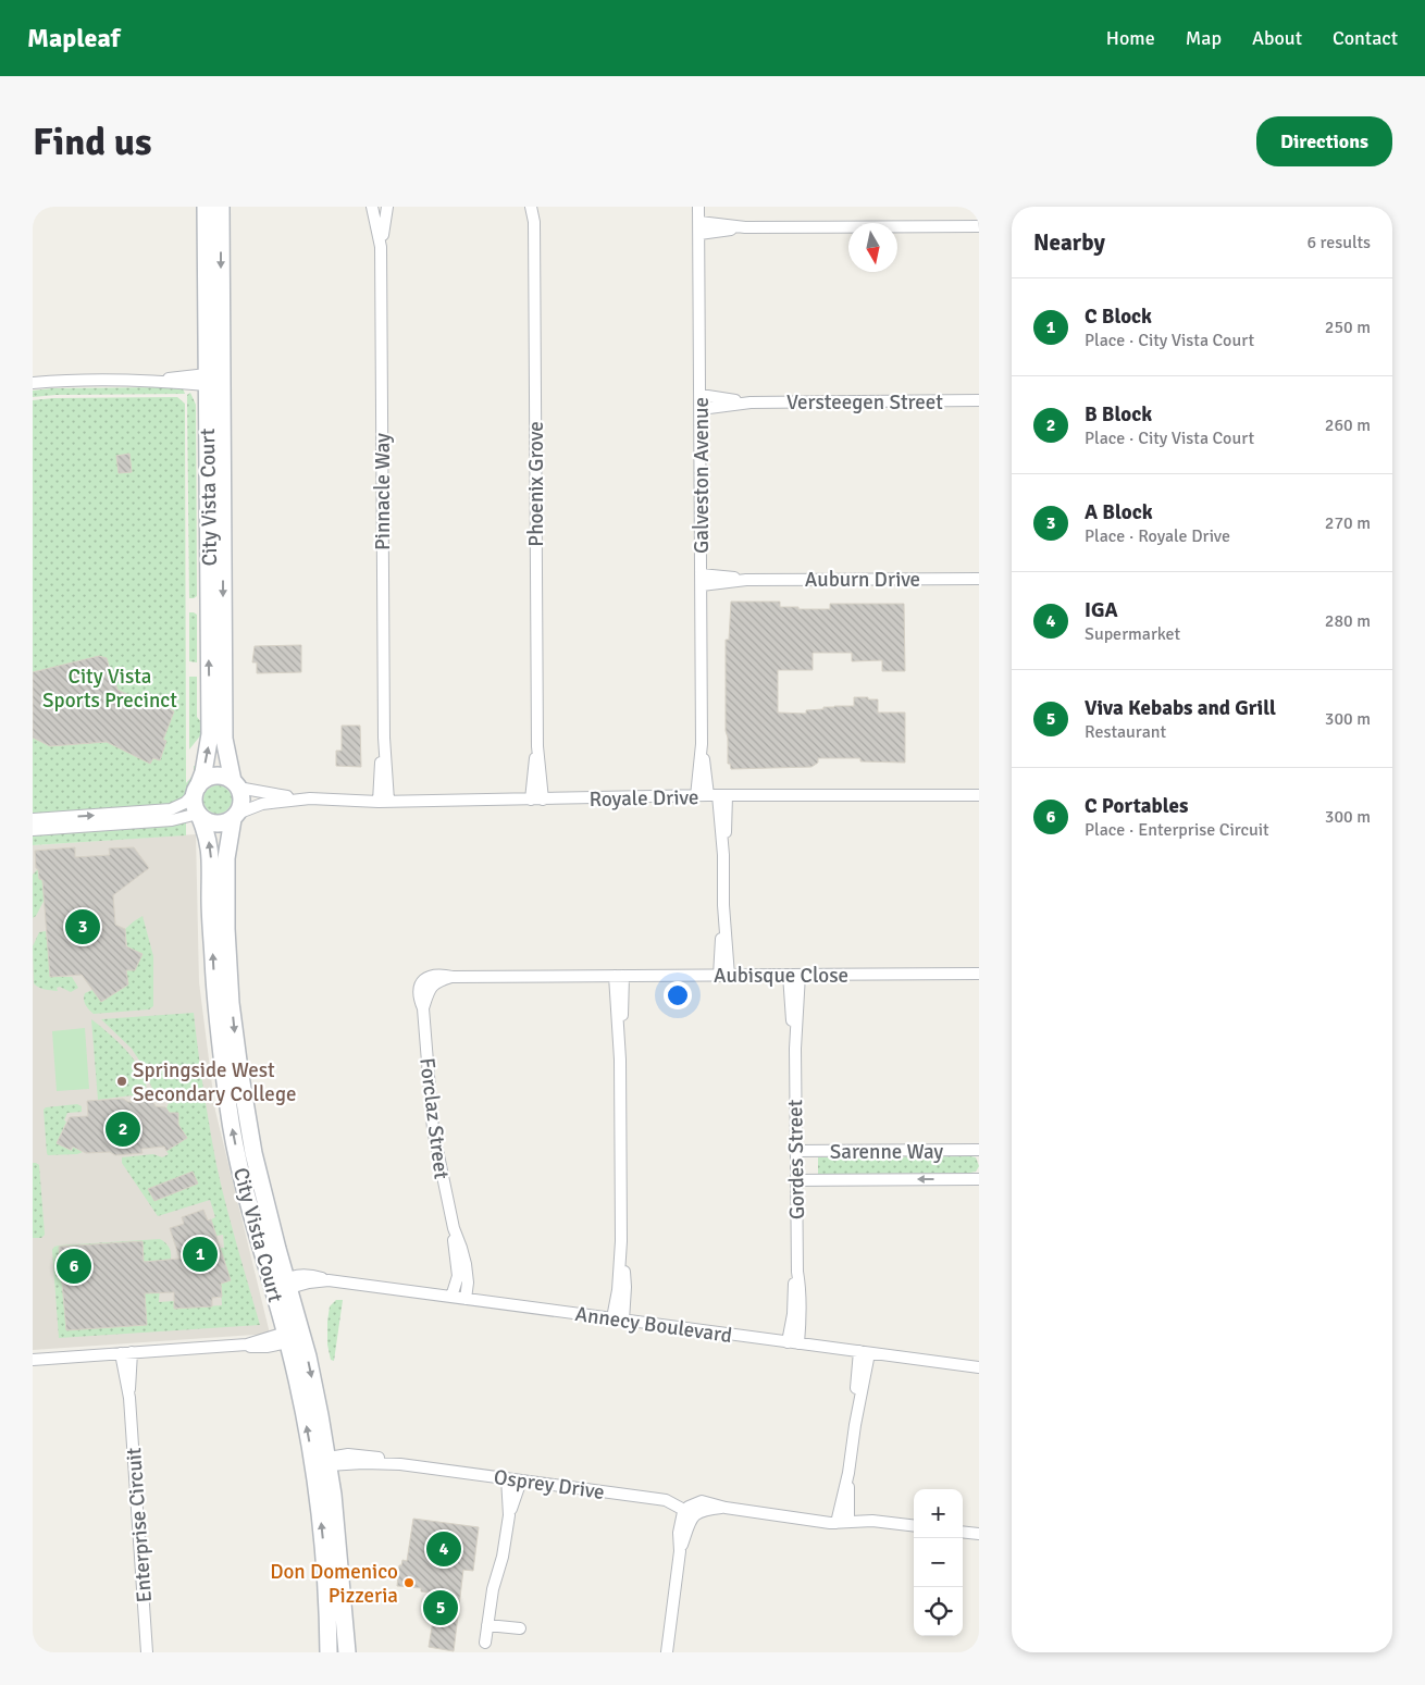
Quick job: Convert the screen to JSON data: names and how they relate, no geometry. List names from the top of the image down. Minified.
{"streets":{"street":["Versteegen Street","Galveston Avenue","Phoenix Grove","Pinnacle Way","City Vista Court","Auburn Drive","Royale Drive","Aubisque Close","Forclaz Street","Sarenne Way","Gordes Street","Annecy Boulevard","Osprey Drive","Enterprise Circuit"]},"crossings":[["Versteegen Street","Galveston Avenue"],["Galveston Avenue","Auburn Drive"],["Galveston Avenue","Royale Drive"],["Galveston Avenue","Aubisque Close"],["Phoenix Grove","Royale Drive"],["Pinnacle Way","Royale Drive"],["City Vista Court","Annecy Boulevard"],["City Vista Court","Osprey Drive"],["Aubisque Close","Forclaz Street"],["Aubisque Close","Gordes Street"],["Forclaz Street","Annecy Boulevard"],["Sarenne Way","Gordes Street"],["Gordes Street","Annecy Boulevard"]],"parks":["City Vista Sports Precinct"],"places":["Springside West Secondary College","Don Domenico Pizzeria"],"north":"bottom","page":{"header":"Mapleaf","nav":["Home","Map","About","Contact"],"buttons":"Directions","title":"Find us","heading":["Nearby","6 results"],"list":[{"mark":"1","name":"C Block","note":"Place · City Vista Court","value":"250 m"},{"mark":"2","name":"B Block","note":"Place · City Vista Court","value":"260 m"},{"mark":"3","name":"A Block","note":"Place · Royale Drive","value":"270 m"},{"mark":"4","name":"IGA","note":"Supermarket","value":"280 m"},{"mark":"5","name":"Viva Kebabs and Grill","note":"Restaurant","value":"300 m"},{"mark":"6","name":"C Portables","note":"Place · Enterprise Circuit","value":"300 m"}],"pins":["3","2","1","6","4","5"],"map_buttons":["+","−"]}}
